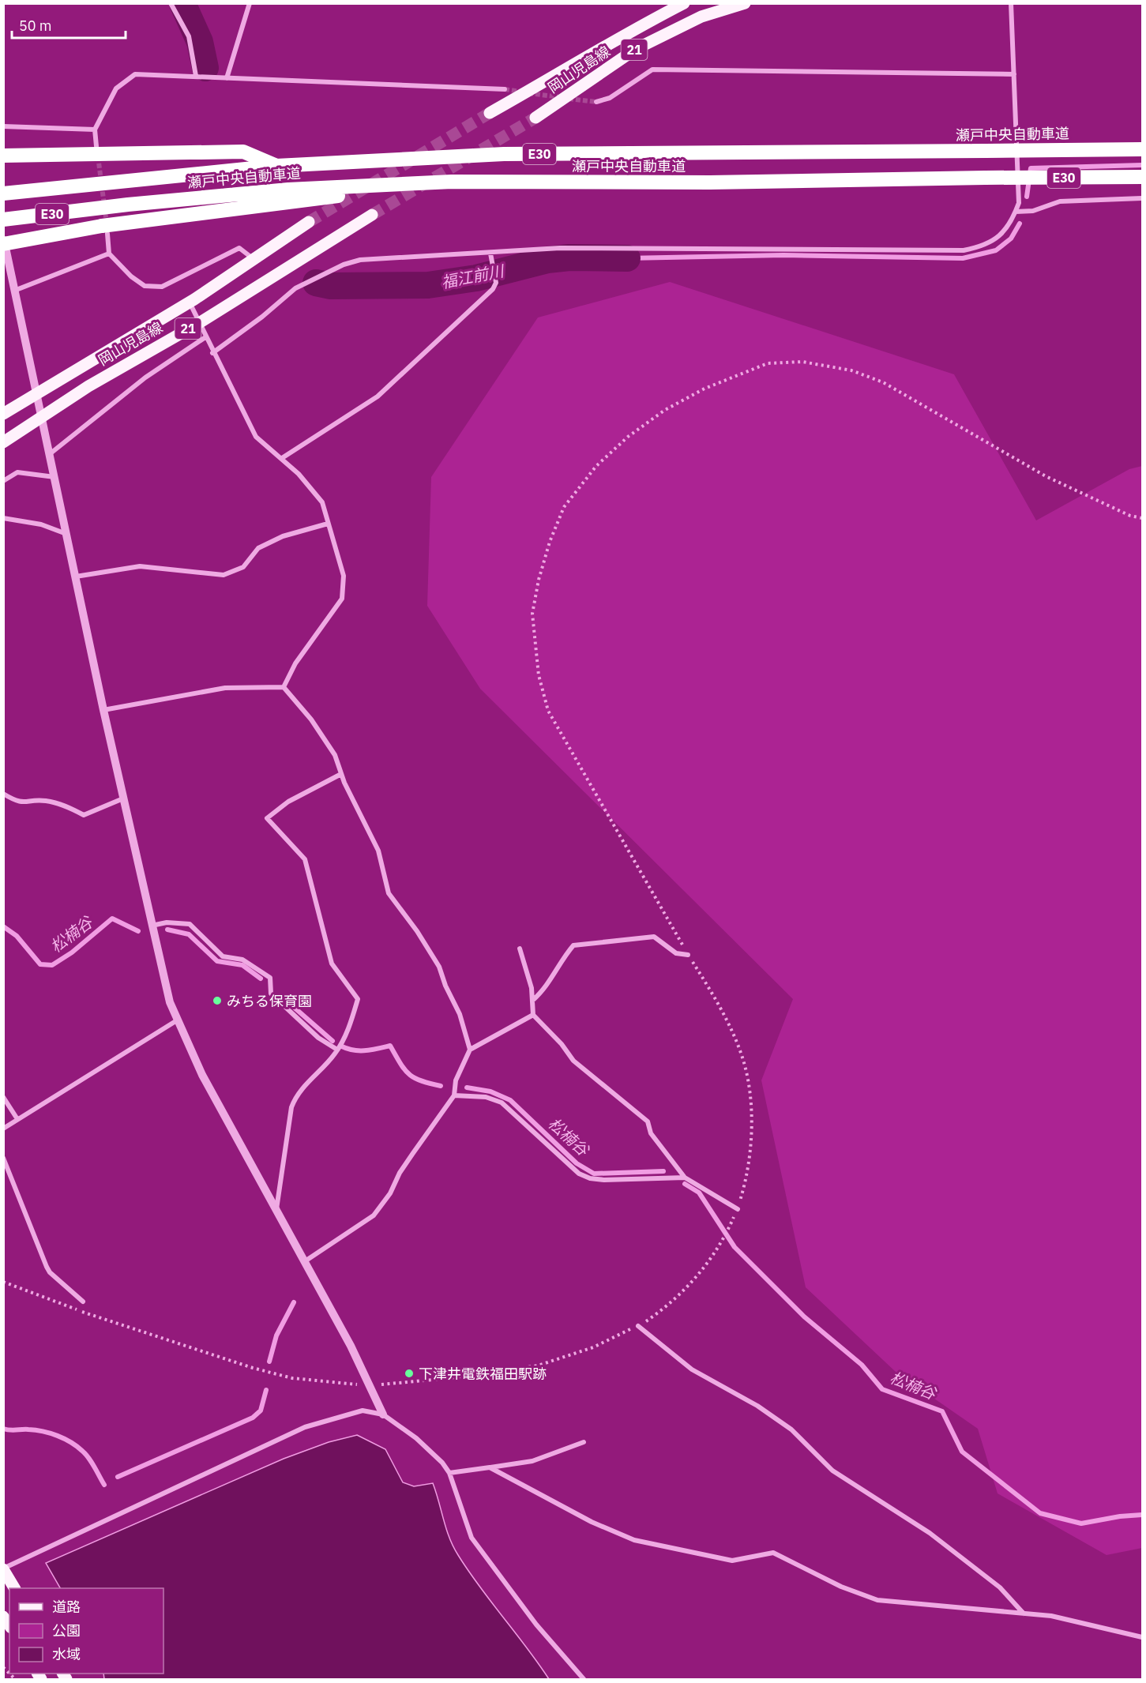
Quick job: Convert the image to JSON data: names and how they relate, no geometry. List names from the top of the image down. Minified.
{"streets":{"highway":["瀬戸中央自動車道","E30"],"main road":["21","岡山児島線"]},"water":["福江前川","松楠谷"],"places":["みちる保育園","下津井電鉄福田駅跡"],"legend":["道路","公園","水域"],"scale_bar":"50 m"}
